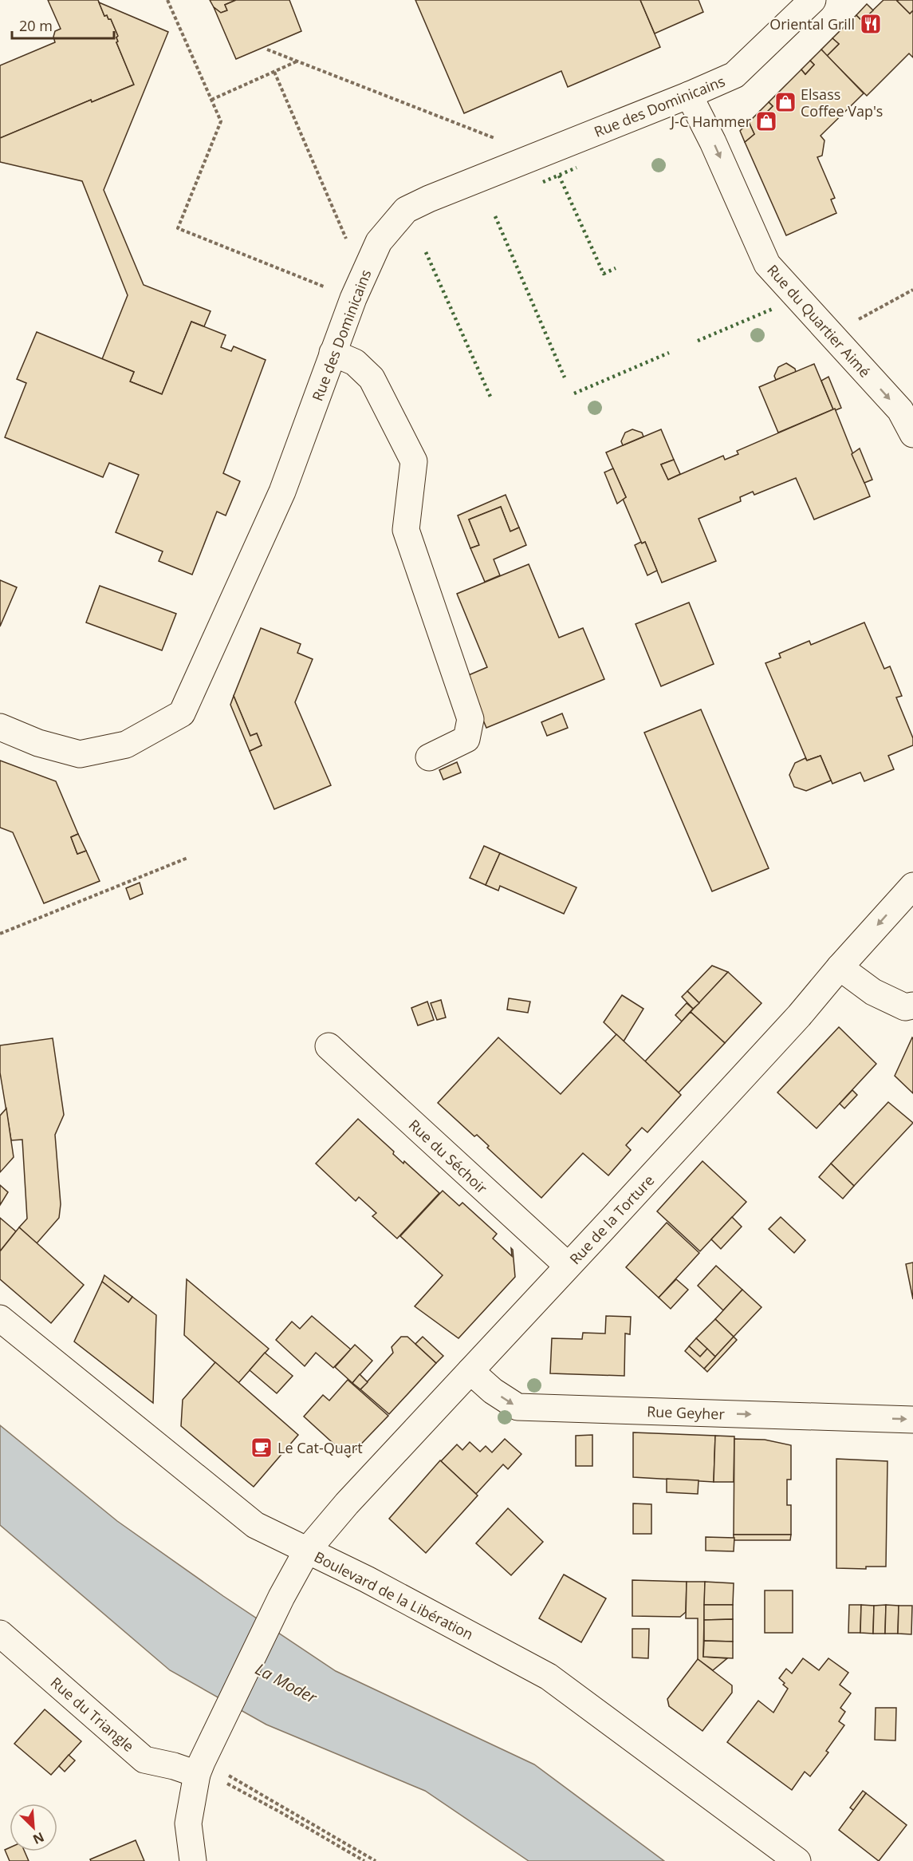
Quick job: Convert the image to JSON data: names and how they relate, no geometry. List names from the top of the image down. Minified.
{"streets":{"street":["Rue des Dominicains","Rue du Quartier Aimé","Rue du Séchoir","Rue de la Torture","Rue Geyher","Boulevard de la Libération","Rue du Triangle"]},"crossings":[["Rue des Dominicains","Rue du Quartier Aimé"],["Rue du Séchoir","Rue de la Torture"],["Rue de la Torture","Rue Geyher"],["Rue de la Torture","Boulevard de la Libération"],["Rue de la Torture","Rue du Triangle"]],"one_way":["Rue du Quartier Aimé","Rue Geyher"],"water":["La Moder"],"places":{"restaurant":["Oriental Grill"],"shop":["Elsass Coffee Vap's","J-C Hammer"],"cafe":["Le Cat-Quart"]},"scale_bar":"20 m","north":"bottom right"}
